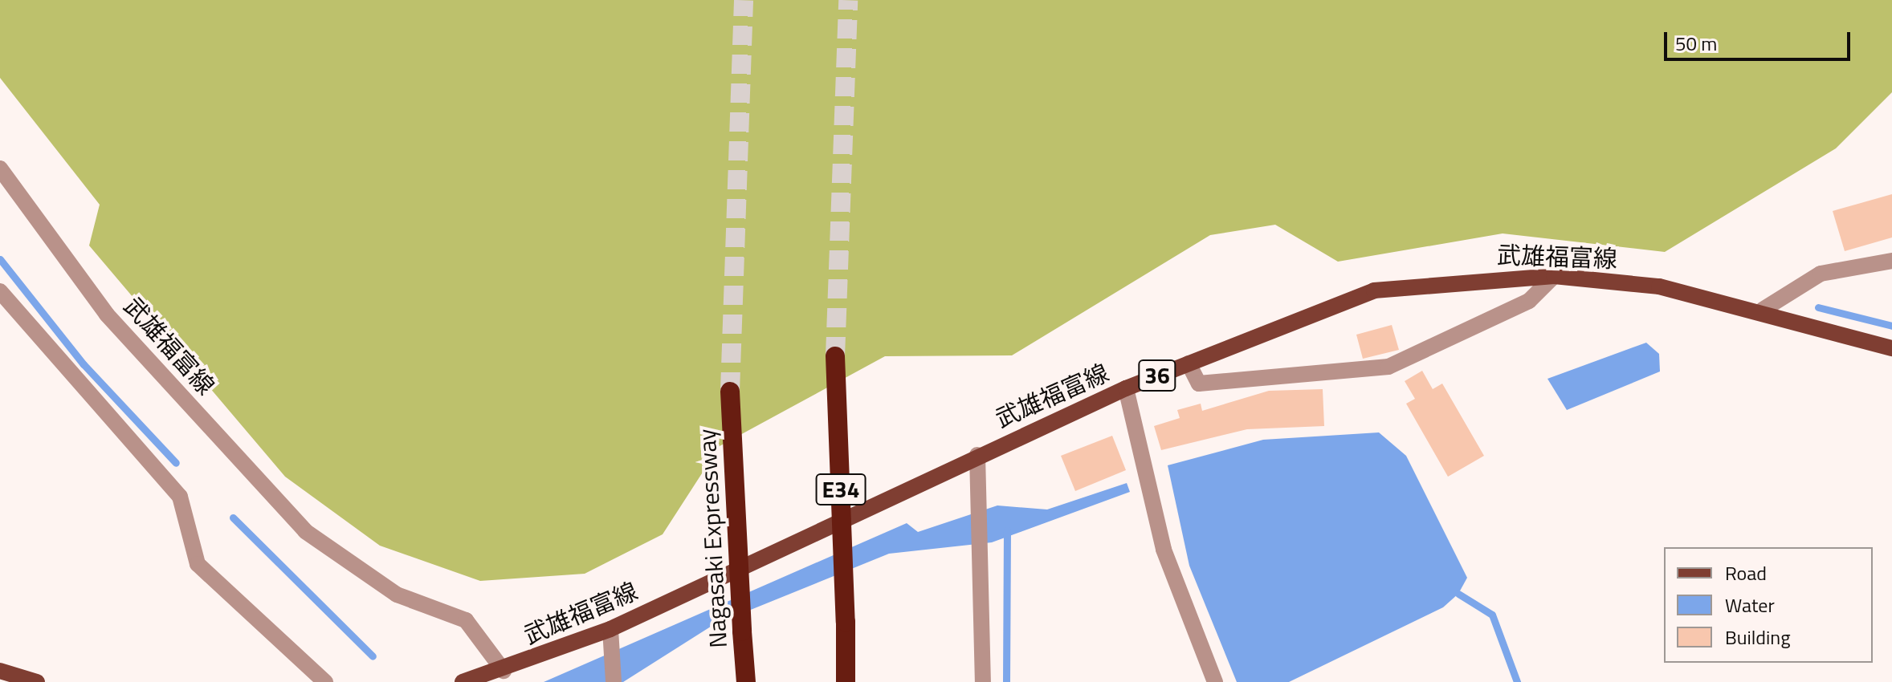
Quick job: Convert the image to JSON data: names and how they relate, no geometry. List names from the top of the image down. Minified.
{"streets":{"highway":["E34","Nagasaki Expressway"],"main road":["武雄福富線","36"]},"legend":["Road","Water","Building"],"scale_bar":"50 m"}
